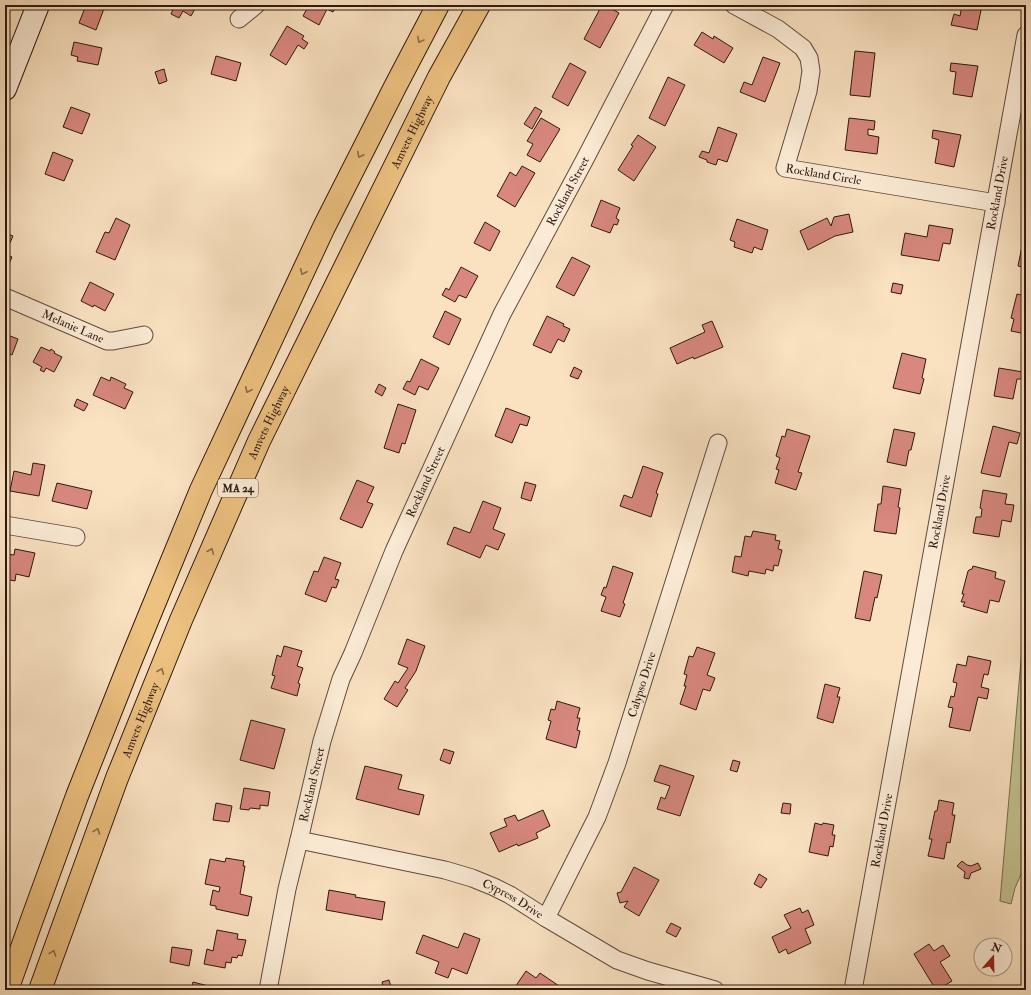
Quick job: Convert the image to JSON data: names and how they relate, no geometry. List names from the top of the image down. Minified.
{"streets":{"highway":["Amvets Highway","MA 24"],"street":["Rockland Circle","Rockland Street","Rockland Drive","Melanie Lane","Calypso Drive","Cypress Drive"]},"crossings":[["Rockland Circle","Rockland Drive"],["Rockland Street","Cypress Drive"],["Calypso Drive","Cypress Drive"]],"north":"top"}
